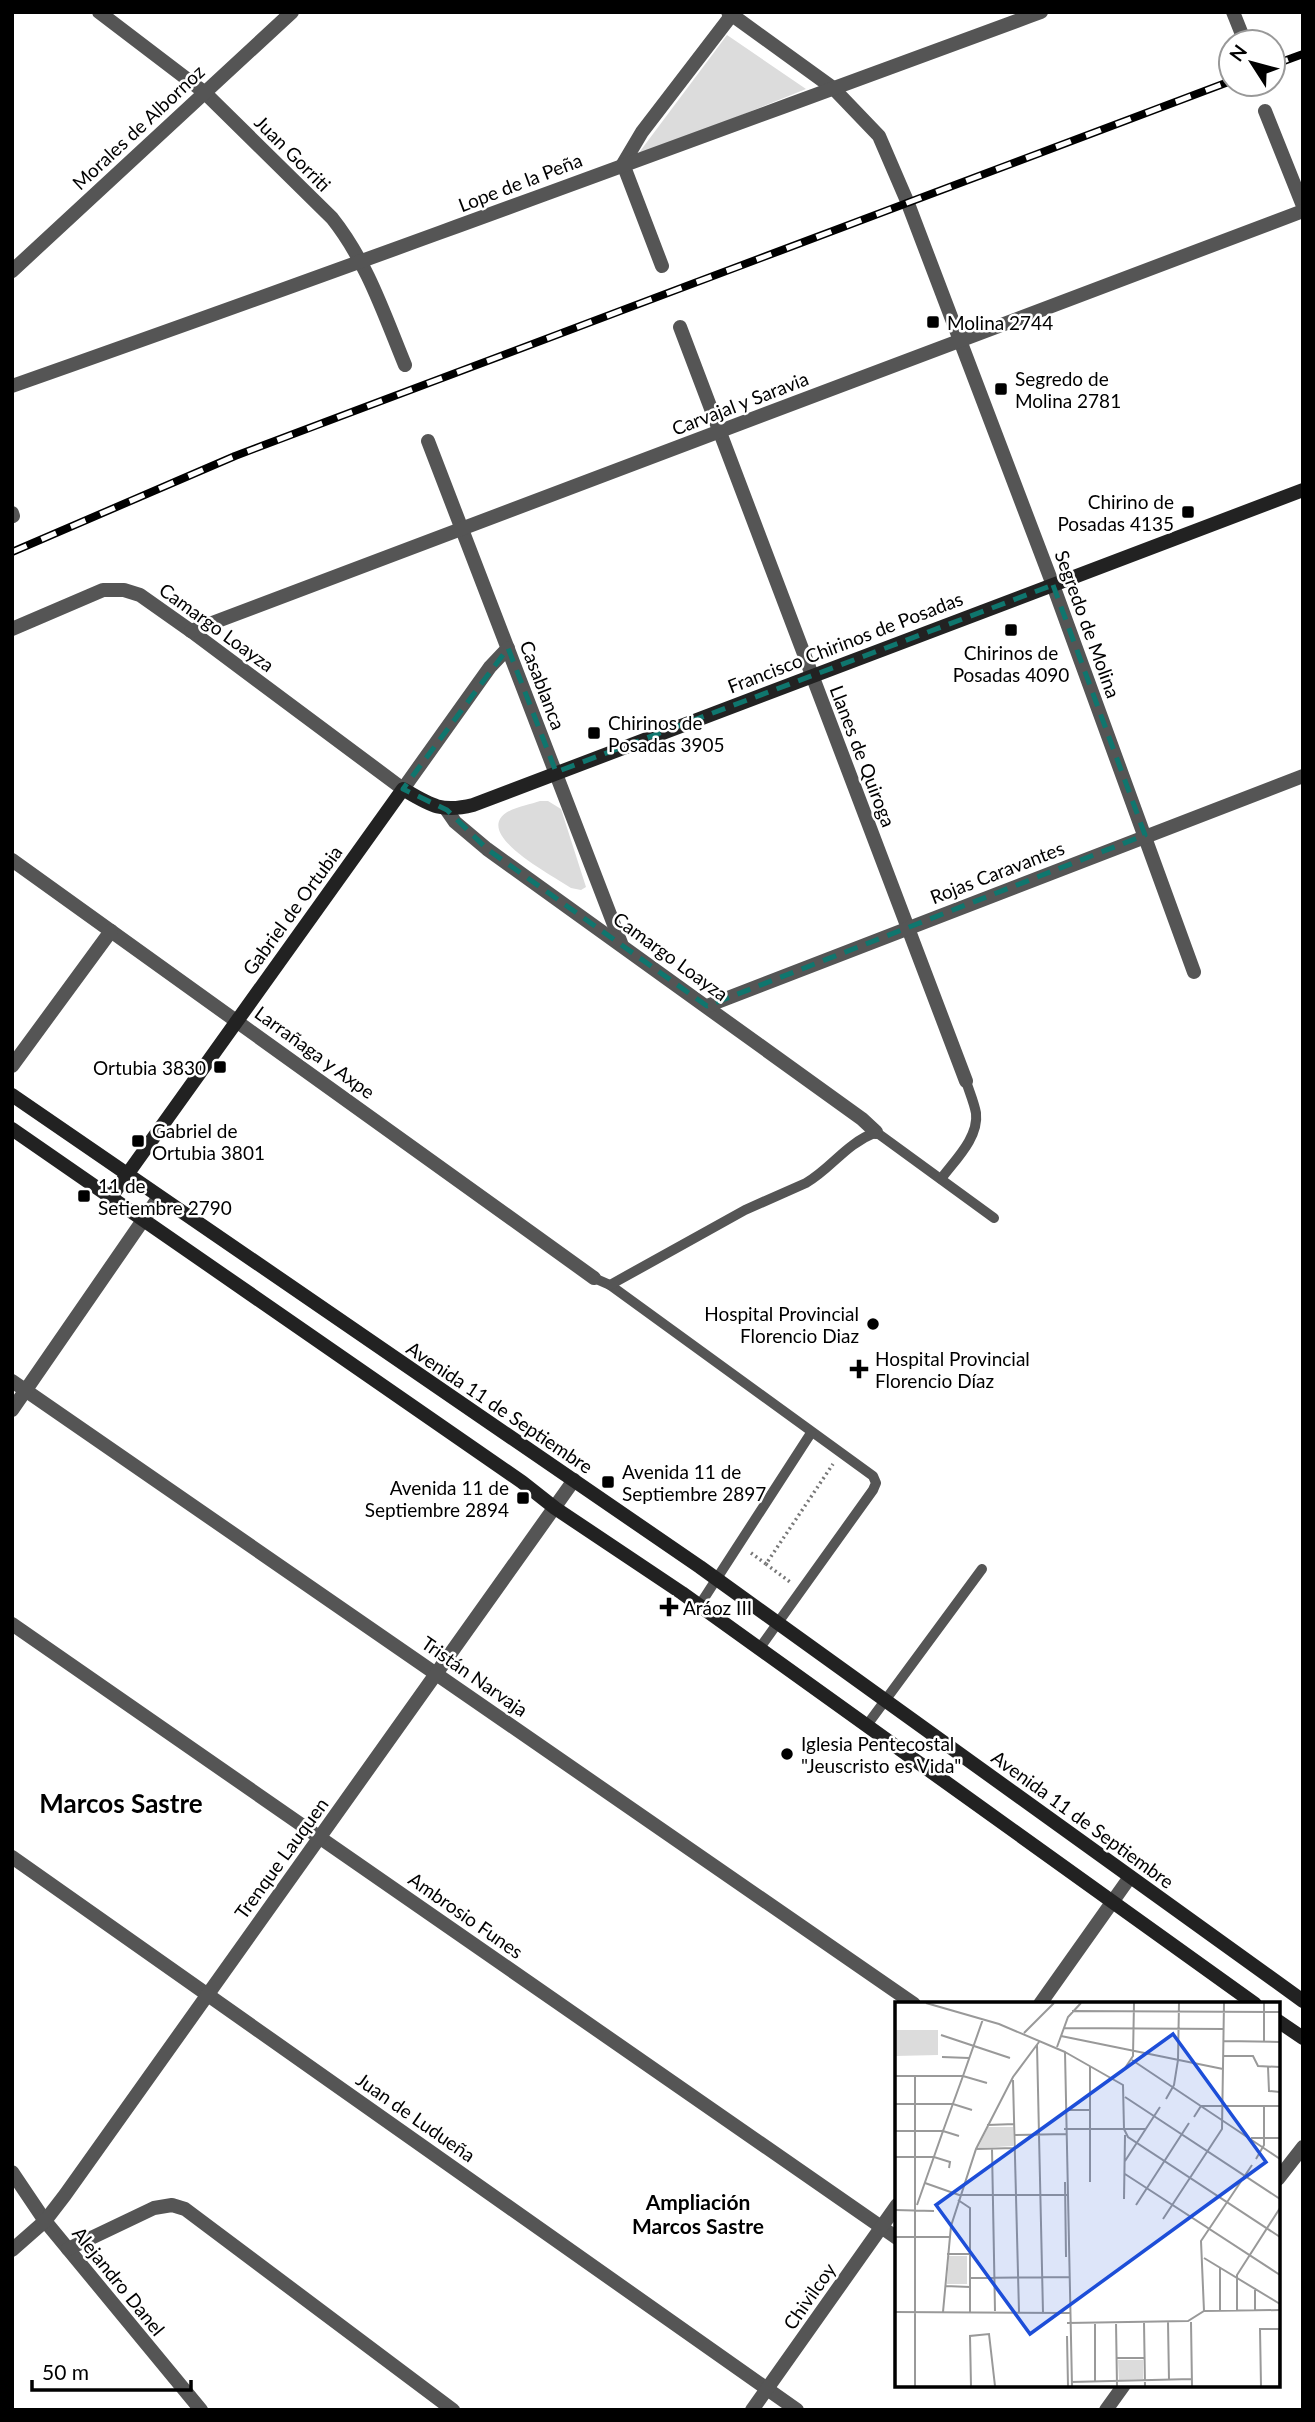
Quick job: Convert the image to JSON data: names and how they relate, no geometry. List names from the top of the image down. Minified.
{"streets":{"main road":["Francisco Chirinos de Posadas","Gabriel de Ortubia","Avenida 11 de Septiembre"],"street":["Morales de Albornoz","Juan Gorriti","Lope de la Peña","Carvajal y Saravia","Segredo de Molina","Camargo Loayza","Casablanca","Llanes de Quiroga","Rojas Caravantes","Larrañaga y Axpe","Tristán Narvaja","Trenque Lauquen","Ambrosio Funes","Juan de Ludueña","Alejandro Danel","Chivilcoy"]},"crossings":[["Morales de Albornoz","Juan Gorriti"],["Juan Gorriti","Lope de la Peña"],["Lope de la Peña","Segredo de Molina"],["Carvajal y Saravia","Segredo de Molina"],["Carvajal y Saravia","Camargo Loayza"],["Carvajal y Saravia","Casablanca"],["Carvajal y Saravia","Llanes de Quiroga"],["Segredo de Molina","Francisco Chirinos de Posadas"],["Segredo de Molina","Rojas Caravantes"],["Camargo Loayza","Francisco Chirinos de Posadas"],["Camargo Loayza","Casablanca"],["Camargo Loayza","Rojas Caravantes"],["Camargo Loayza","Gabriel de Ortubia"],["Francisco Chirinos de Posadas","Casablanca"],["Francisco Chirinos de Posadas","Llanes de Quiroga"],["Casablanca","Gabriel de Ortubia"],["Llanes de Quiroga","Rojas Caravantes"],["Gabriel de Ortubia","Larrañaga y Axpe"],["Gabriel de Ortubia","Avenida 11 de Septiembre"],["Avenida 11 de Septiembre","Trenque Lauquen"],["Tristán Narvaja","Trenque Lauquen"],["Trenque Lauquen","Ambrosio Funes"],["Trenque Lauquen","Juan de Ludueña"],["Trenque Lauquen","Alejandro Danel"],["Ambrosio Funes","Chivilcoy"],["Juan de Ludueña","Chivilcoy"]],"districts":["Marcos Sastre","Ampliación Marcos Sastre"],"places":{"transit":["Molina 2744","Segredo de Molina 2781","Chirino de Posadas 4135","Chirinos de Posadas 4090","Chirinos de Posadas 3905","Ortubia 3830","Gabriel de Ortubia 3801","11 de Setiembre 2790","Avenida 11 de Septiembre 2897","Avenida 11 de Septiembre 2894"],"other":["Hospital Provincial Florencio Diaz","Iglesia Pentecostal \"Jeuscristo es Vida\""],"health":["Hospital Provincial Florencio Díaz","Aráoz III"]},"scale_bar":"50 m","north":"top left"}
